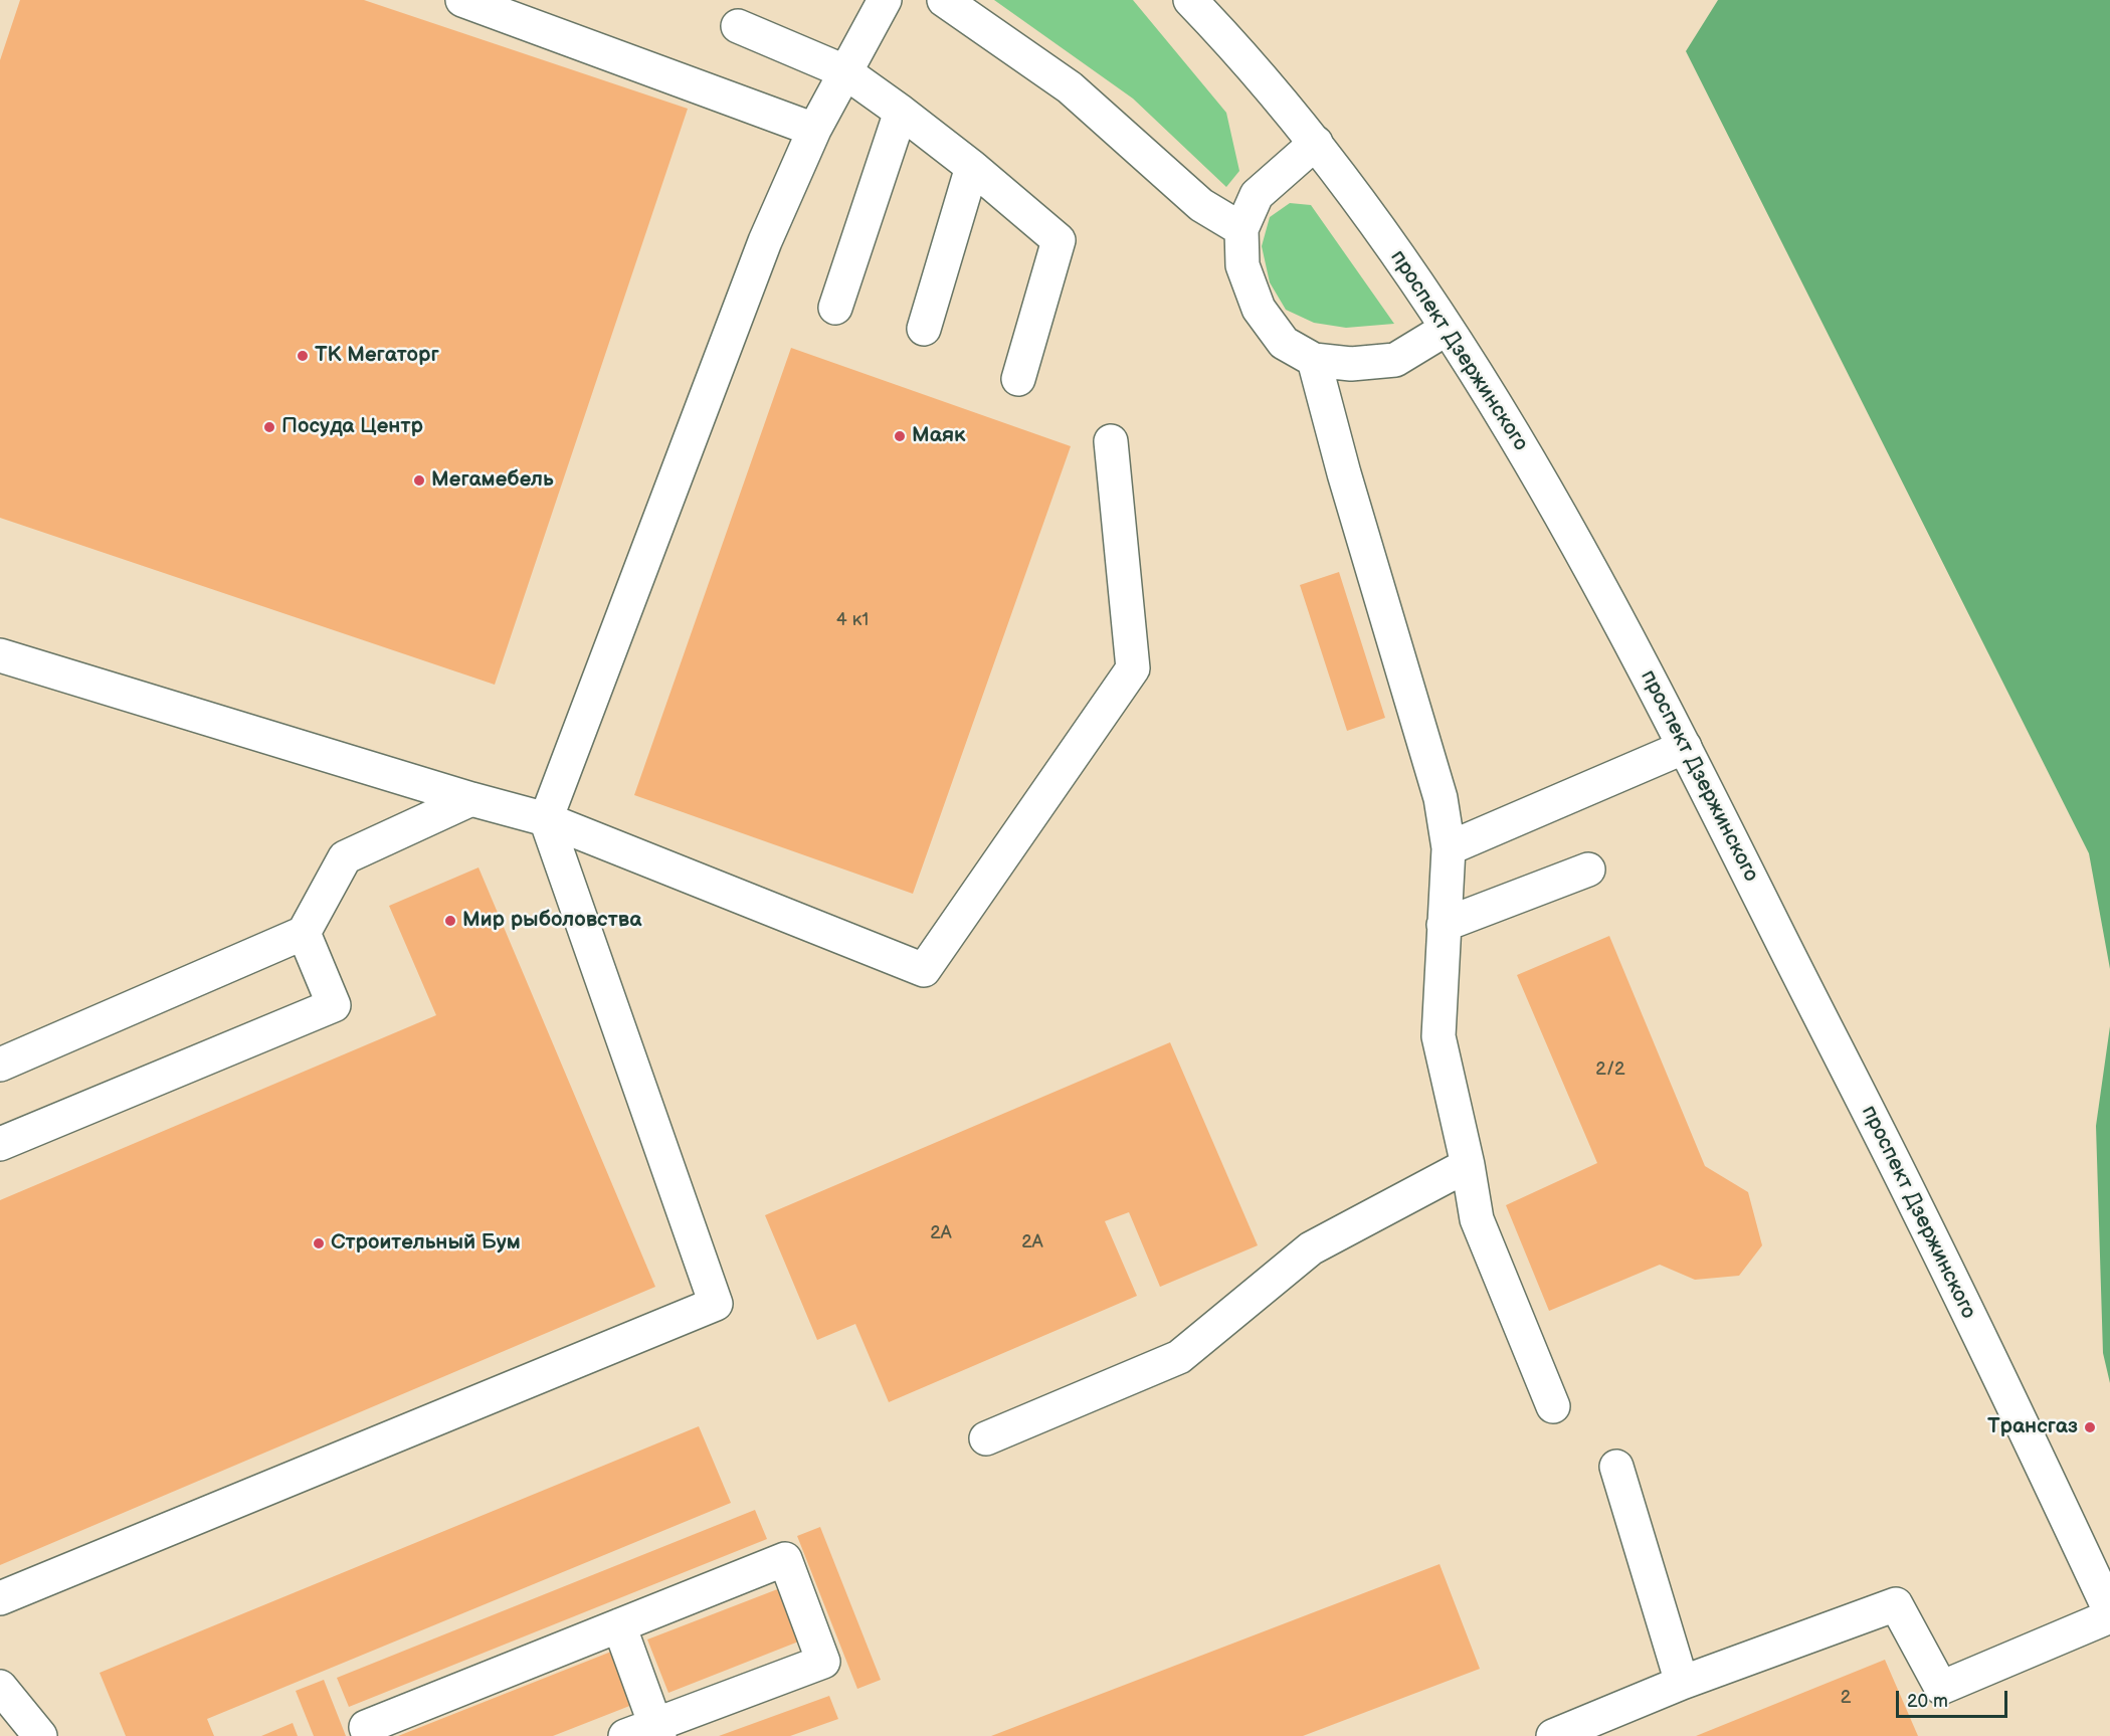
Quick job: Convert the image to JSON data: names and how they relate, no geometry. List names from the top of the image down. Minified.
{"streets":{"main road":["проспект Дзержинского"]},"places":["ТК Мегаторг","Посуда Центр","Маяк","Мегамебель","Мир рыболовства","Строительный Бум","Трансгаз"],"house_numbers":["4 к1","2/2","2А","2А","2"],"scale_bar":"20 m"}
